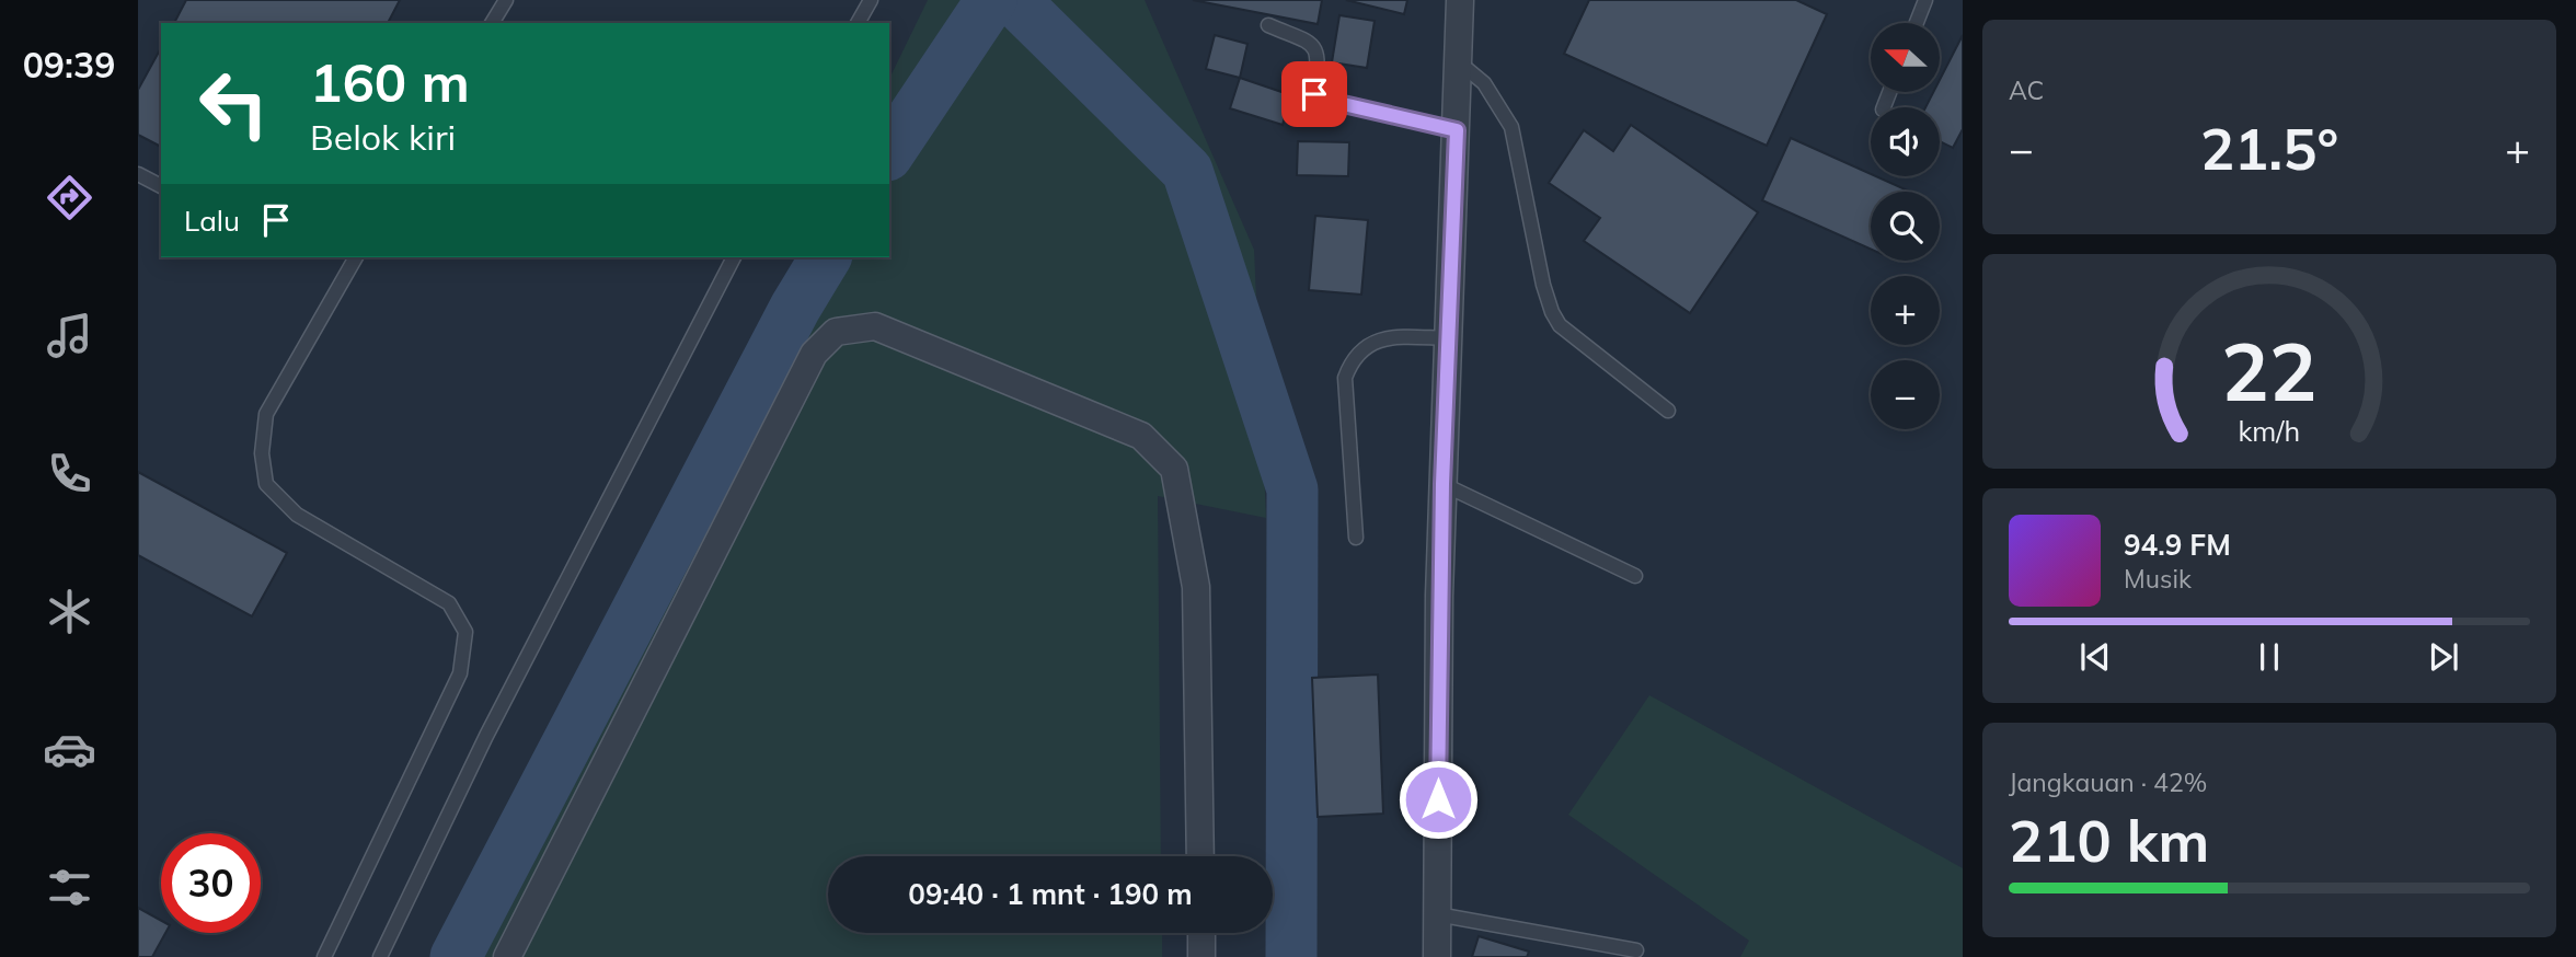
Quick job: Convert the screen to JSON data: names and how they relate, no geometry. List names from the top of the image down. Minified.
{"north":"left","page":{"tabs":"09:39","tile":["AC",["Jangkauan · 42%","210 km"]],"map_buttons":["+","−"],"turn":["160 m","Belok kiri"],"heat":["−","21.5°","+"],"then":"Lalu","song":["94.9 FM","Musik"],"limit":"30","trip":"09:40 · 1 mnt · 190 m","gauge":["22","km/h"]}}
